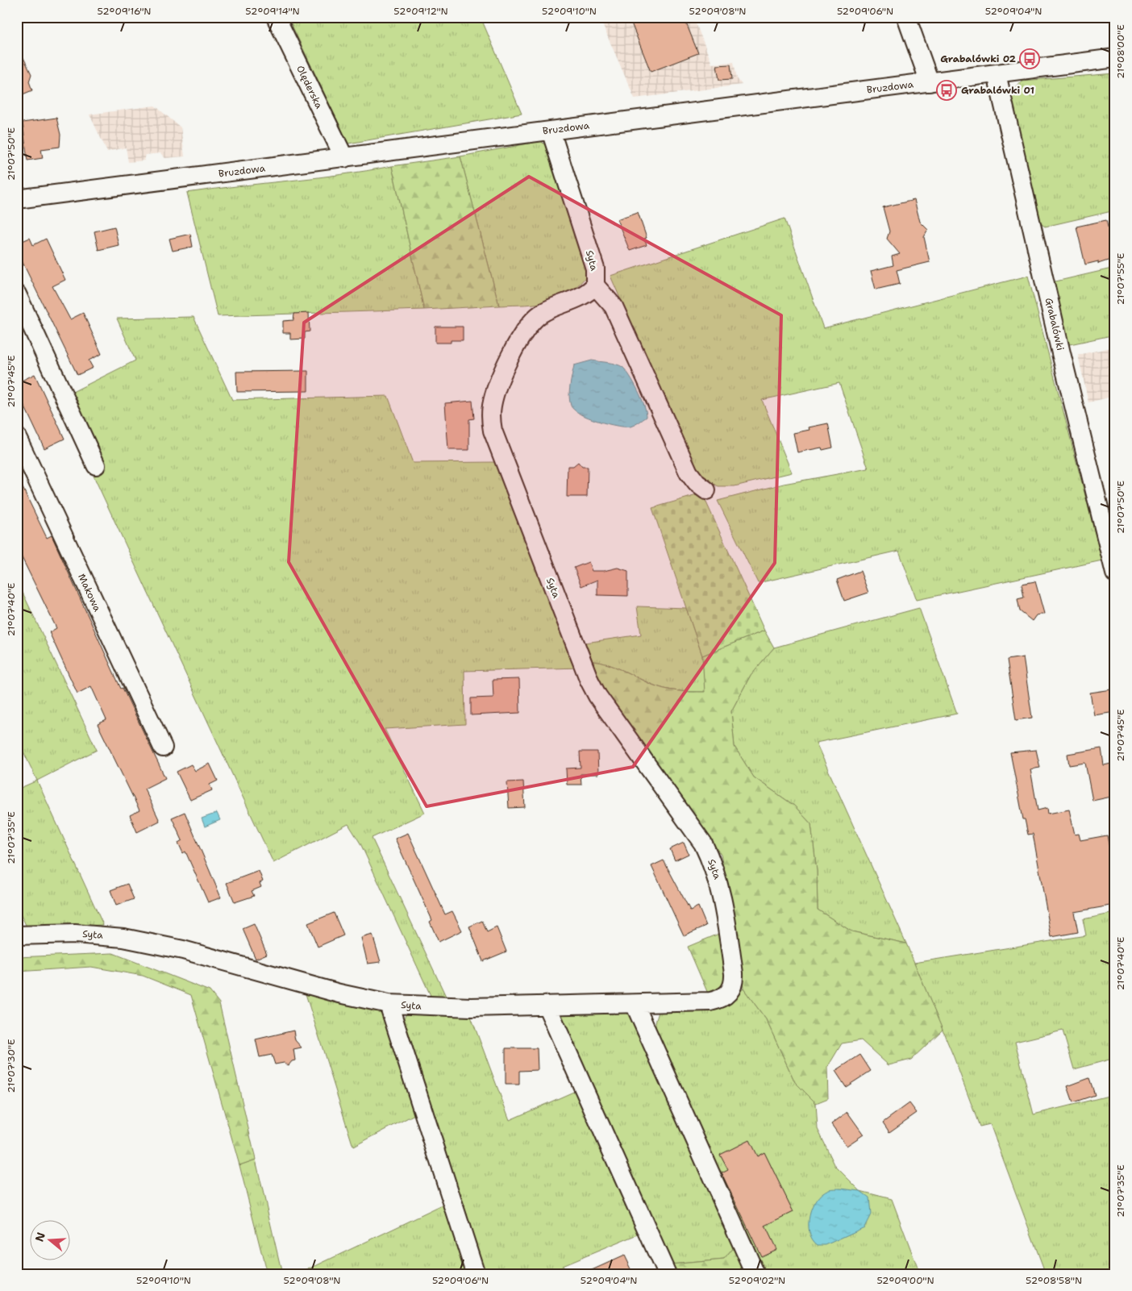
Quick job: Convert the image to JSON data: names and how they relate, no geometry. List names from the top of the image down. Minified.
{"streets":{"street":["Olęderska","Bruzdowa","Syta","Grabalówki","Makowa"]},"crossings":[["Olęderska","Bruzdowa"],["Bruzdowa","Syta"],["Bruzdowa","Grabalówki"]],"places":{"bus stop":["Grabalówki 02","Grabalówki 01"]},"north":"left","coordinates":["52°09'16\"N","52°09'14\"N","52°09'12\"N","52°09'10\"N","52°09'08\"N","52°09'06\"N","52°09'04\"N","21°08'00\"E","21°07'50\"E","21°07'55\"E","21°07'45\"E","21°07'40\"E","21°07'35\"E","21°07'30\"E","52°09'02\"N","52°09'00\"N","52°08'58\"N"]}
